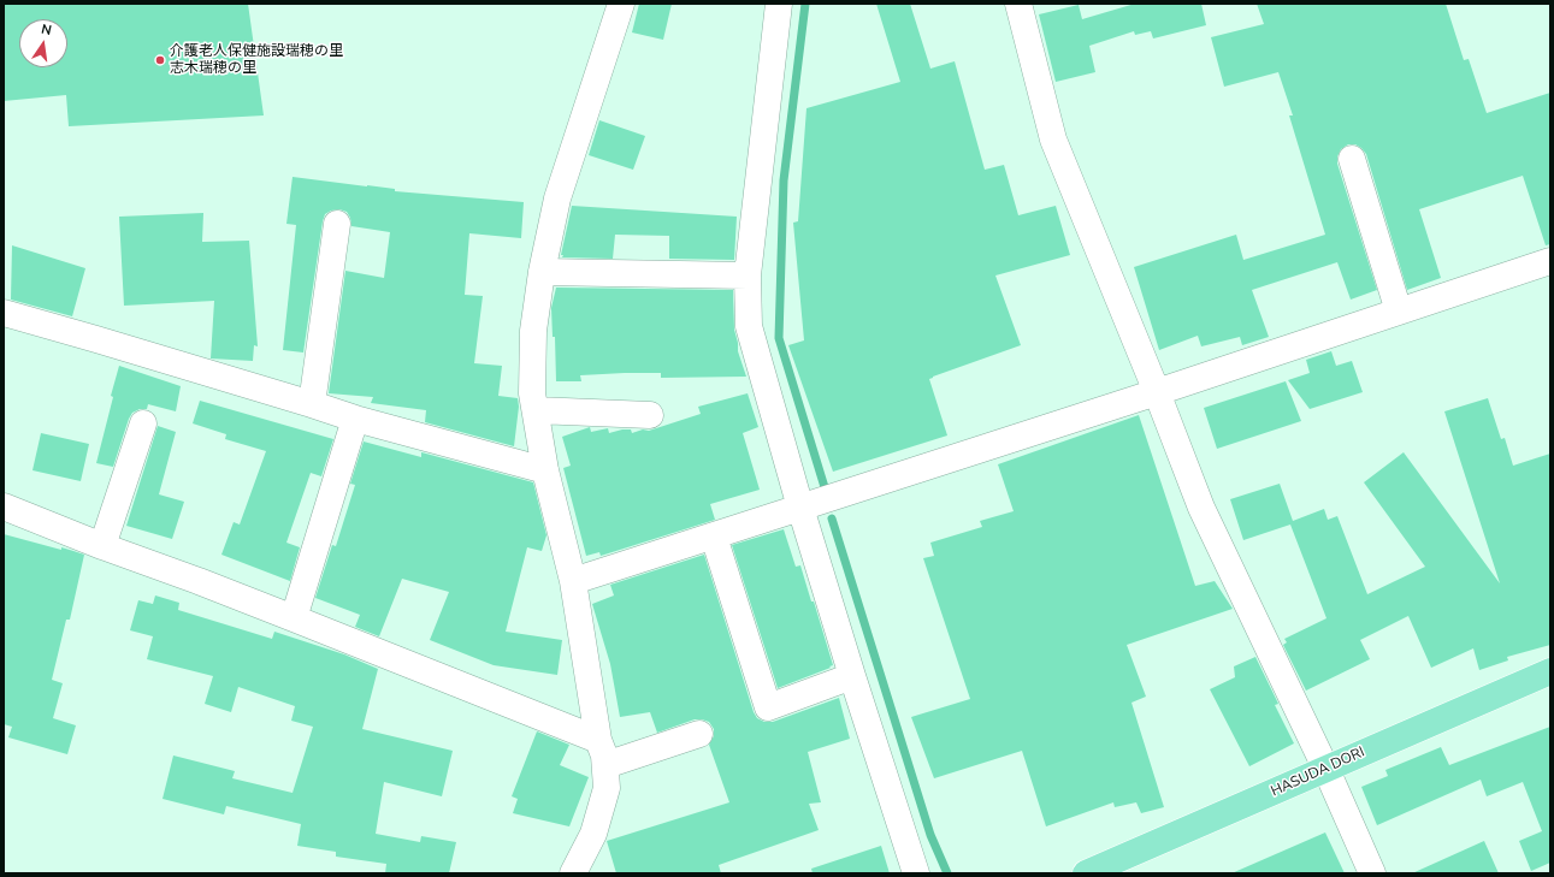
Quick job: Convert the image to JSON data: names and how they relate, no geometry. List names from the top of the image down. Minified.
{"streets":{"main road":["HASUDA DORI"]},"places":["介護老人保健施設瑞穂の里 志木瑞穂の里"],"north":"top"}
